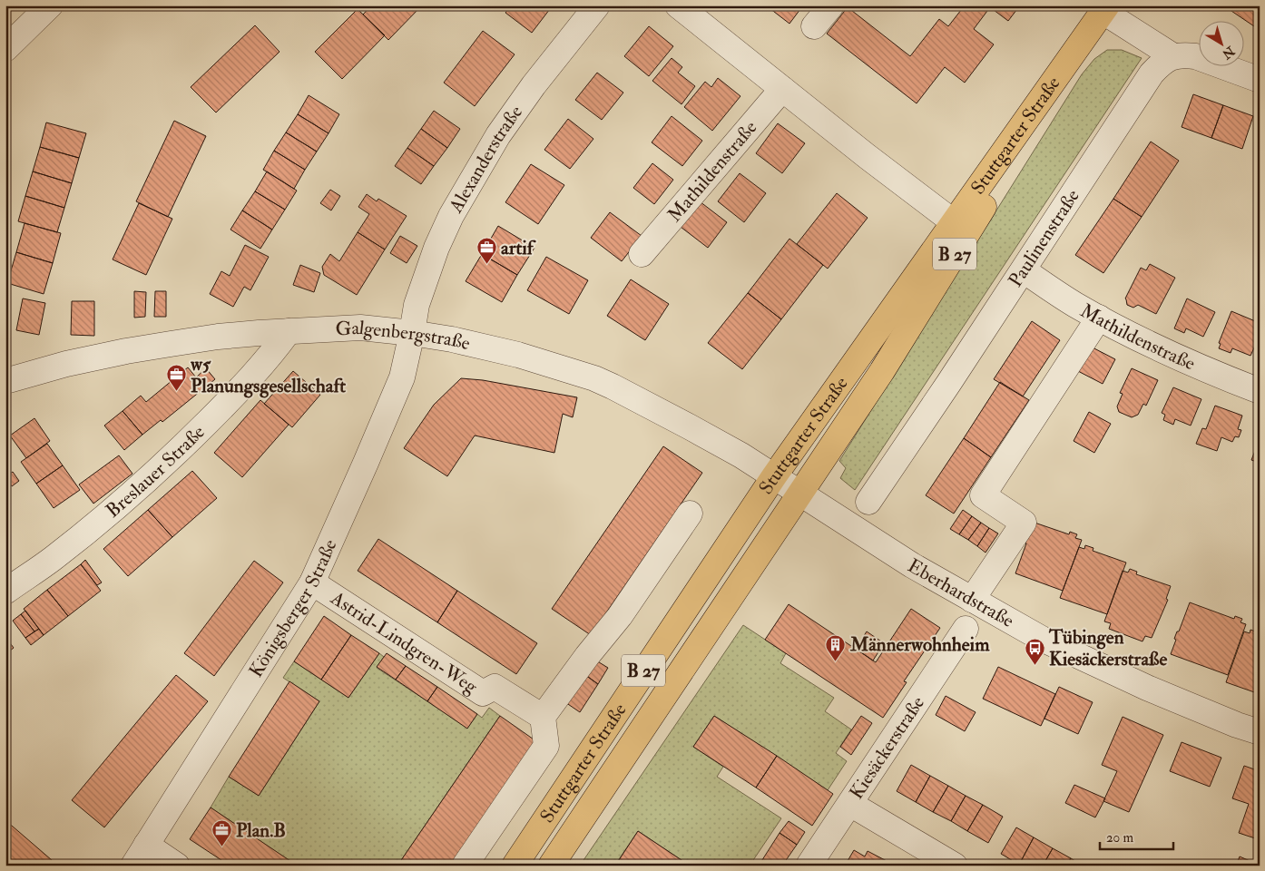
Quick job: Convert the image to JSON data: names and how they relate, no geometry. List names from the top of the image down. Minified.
{"streets":{"main road":["Stuttgarter Straße","B 27"],"street":["Alexanderstraße","Mathildenstraße","Paulinenstraße","Galgenbergstraße","Breslauer Straße","Eberhardstraße","Königsberger Straße","Astrid-Lindgren-Weg","Kiesäckerstraße"]},"crossings":[["Stuttgarter Straße","Galgenbergstraße"],["Stuttgarter Straße","Eberhardstraße"],["Alexanderstraße","Galgenbergstraße"],["Alexanderstraße","Königsberger Straße"],["Mathildenstraße","Paulinenstraße"],["Galgenbergstraße","Breslauer Straße"],["Galgenbergstraße","Eberhardstraße"],["Galgenbergstraße","Königsberger Straße"],["Königsberger Straße","Astrid-Lindgren-Weg"]],"places":{"office":["artif","w5 Planungsgesellschaft","Plan.B"],"building":["Männerwohnheim"],"bus stop":["Tübingen Kiesäckerstraße"]},"scale_bar":"20 m","north":"bottom right"}
